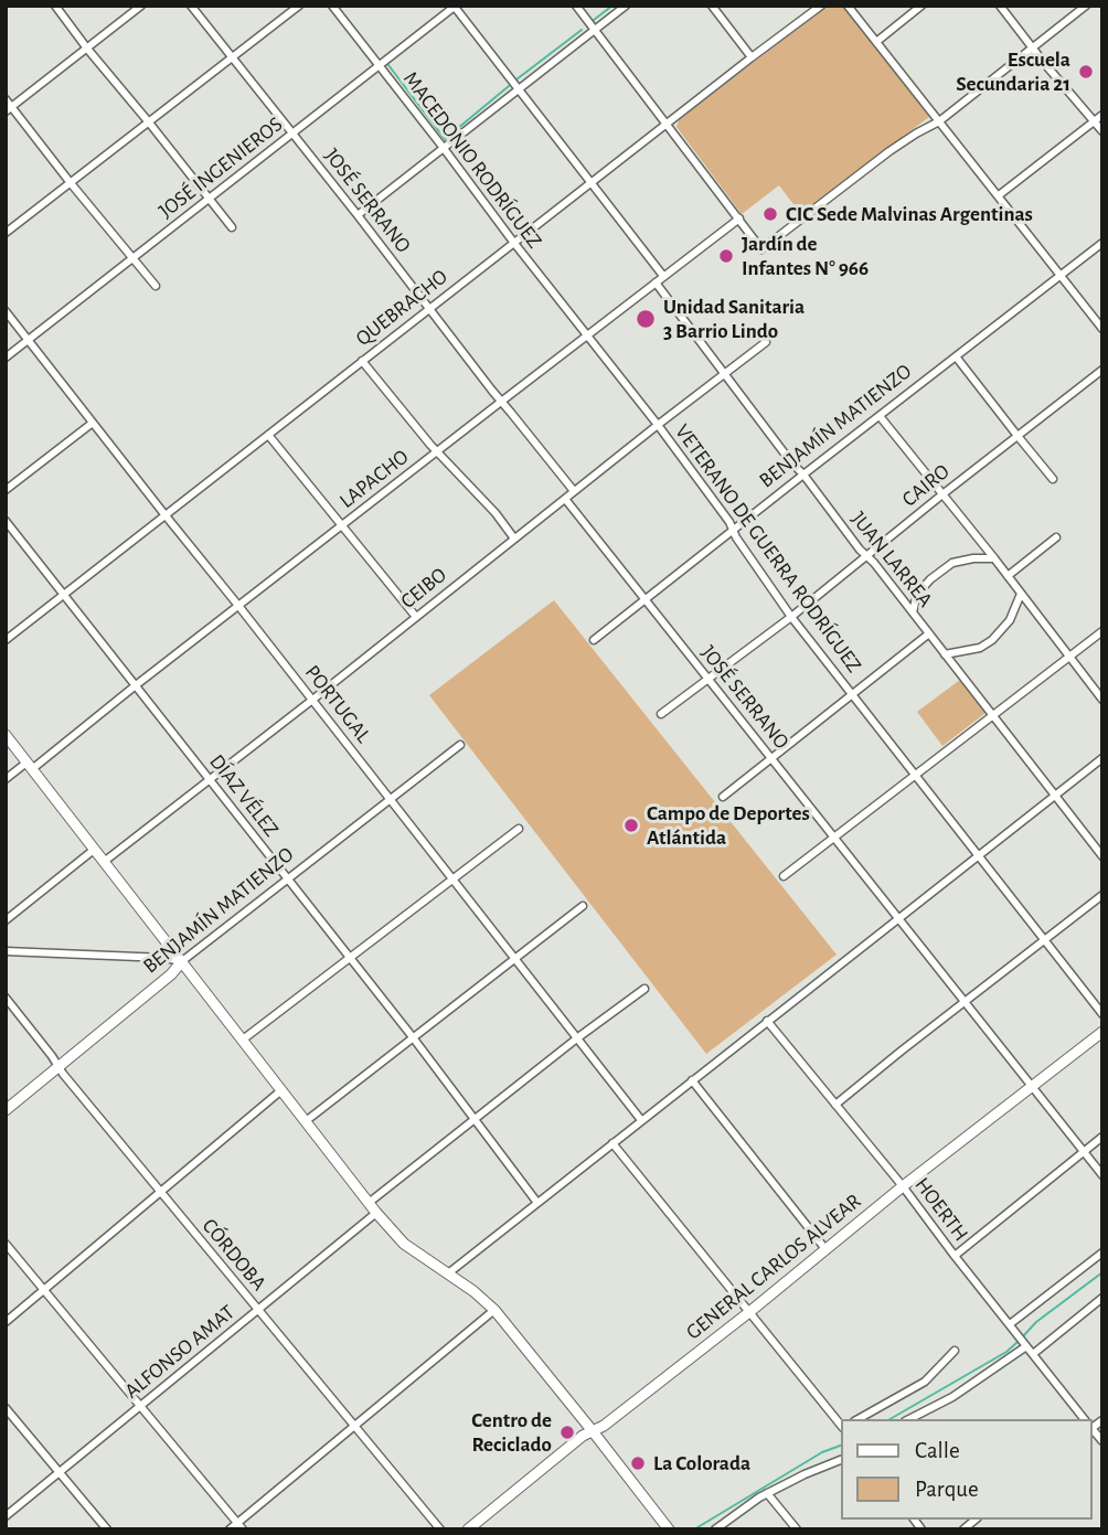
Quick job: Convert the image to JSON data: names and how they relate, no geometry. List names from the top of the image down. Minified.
{"streets":{"street":["MACEDONIO RODRÍGUEZ","JOSÉ INGENIEROS","JOSÉ SERRANO","QUEBRACHO","BENJAMÍN MATIENZO","LAPACHO","CAIRO","VETERANO DE GUERRA RODRÍGUEZ","JUAN LARREA","CEIBO","PORTUGAL","DÍAZ VÉLEZ","HOERTH","CÓRDOBA","GENERAL CARLOS ALVEAR","ALFONSO AMAT"]},"crossings":[["MACEDONIO RODRÍGUEZ","JOSÉ INGENIEROS"],["MACEDONIO RODRÍGUEZ","QUEBRACHO"],["MACEDONIO RODRÍGUEZ","LAPACHO"],["MACEDONIO RODRÍGUEZ","VETERANO DE GUERRA RODRÍGUEZ"],["JOSÉ INGENIEROS","JOSÉ SERRANO"],["JOSÉ INGENIEROS","PORTUGAL"],["JOSÉ SERRANO","QUEBRACHO"],["JOSÉ SERRANO","BENJAMÍN MATIENZO"],["JOSÉ SERRANO","LAPACHO"],["JOSÉ SERRANO","CAIRO"],["JOSÉ SERRANO","CEIBO"],["JOSÉ SERRANO","GENERAL CARLOS ALVEAR"],["QUEBRACHO","PORTUGAL"],["QUEBRACHO","DÍAZ VÉLEZ"],["BENJAMÍN MATIENZO","VETERANO DE GUERRA RODRÍGUEZ"],["BENJAMÍN MATIENZO","JUAN LARREA"],["BENJAMÍN MATIENZO","PORTUGAL"],["BENJAMÍN MATIENZO","DÍAZ VÉLEZ"],["BENJAMÍN MATIENZO","CÓRDOBA"],["LAPACHO","VETERANO DE GUERRA RODRÍGUEZ"],["LAPACHO","JUAN LARREA"],["LAPACHO","PORTUGAL"],["LAPACHO","DÍAZ VÉLEZ"],["CAIRO","VETERANO DE GUERRA RODRÍGUEZ"],["CAIRO","JUAN LARREA"],["VETERANO DE GUERRA RODRÍGUEZ","CEIBO"],["JUAN LARREA","CEIBO"],["CEIBO","PORTUGAL"],["CEIBO","DÍAZ VÉLEZ"],["HOERTH","GENERAL CARLOS ALVEAR"],["CÓRDOBA","ALFONSO AMAT"]],"places":["Escuela Secundaria 21","CIC Sede Malvinas Argentinas","Jardín de Infantes N° 966","Unidad Sanitaria 3 Barrio Lindo","Campo de Deportes Atlántida","Centro de Reciclado","La Colorada"],"legend":["Calle","Parque"]}
